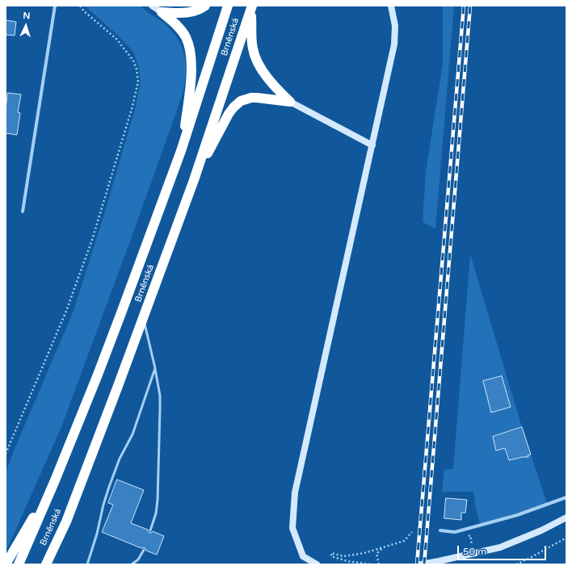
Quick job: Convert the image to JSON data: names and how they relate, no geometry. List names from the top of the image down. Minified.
{"streets":{"highway":["Brněnská"]},"scale_bar":"50 m","north":"top"}
